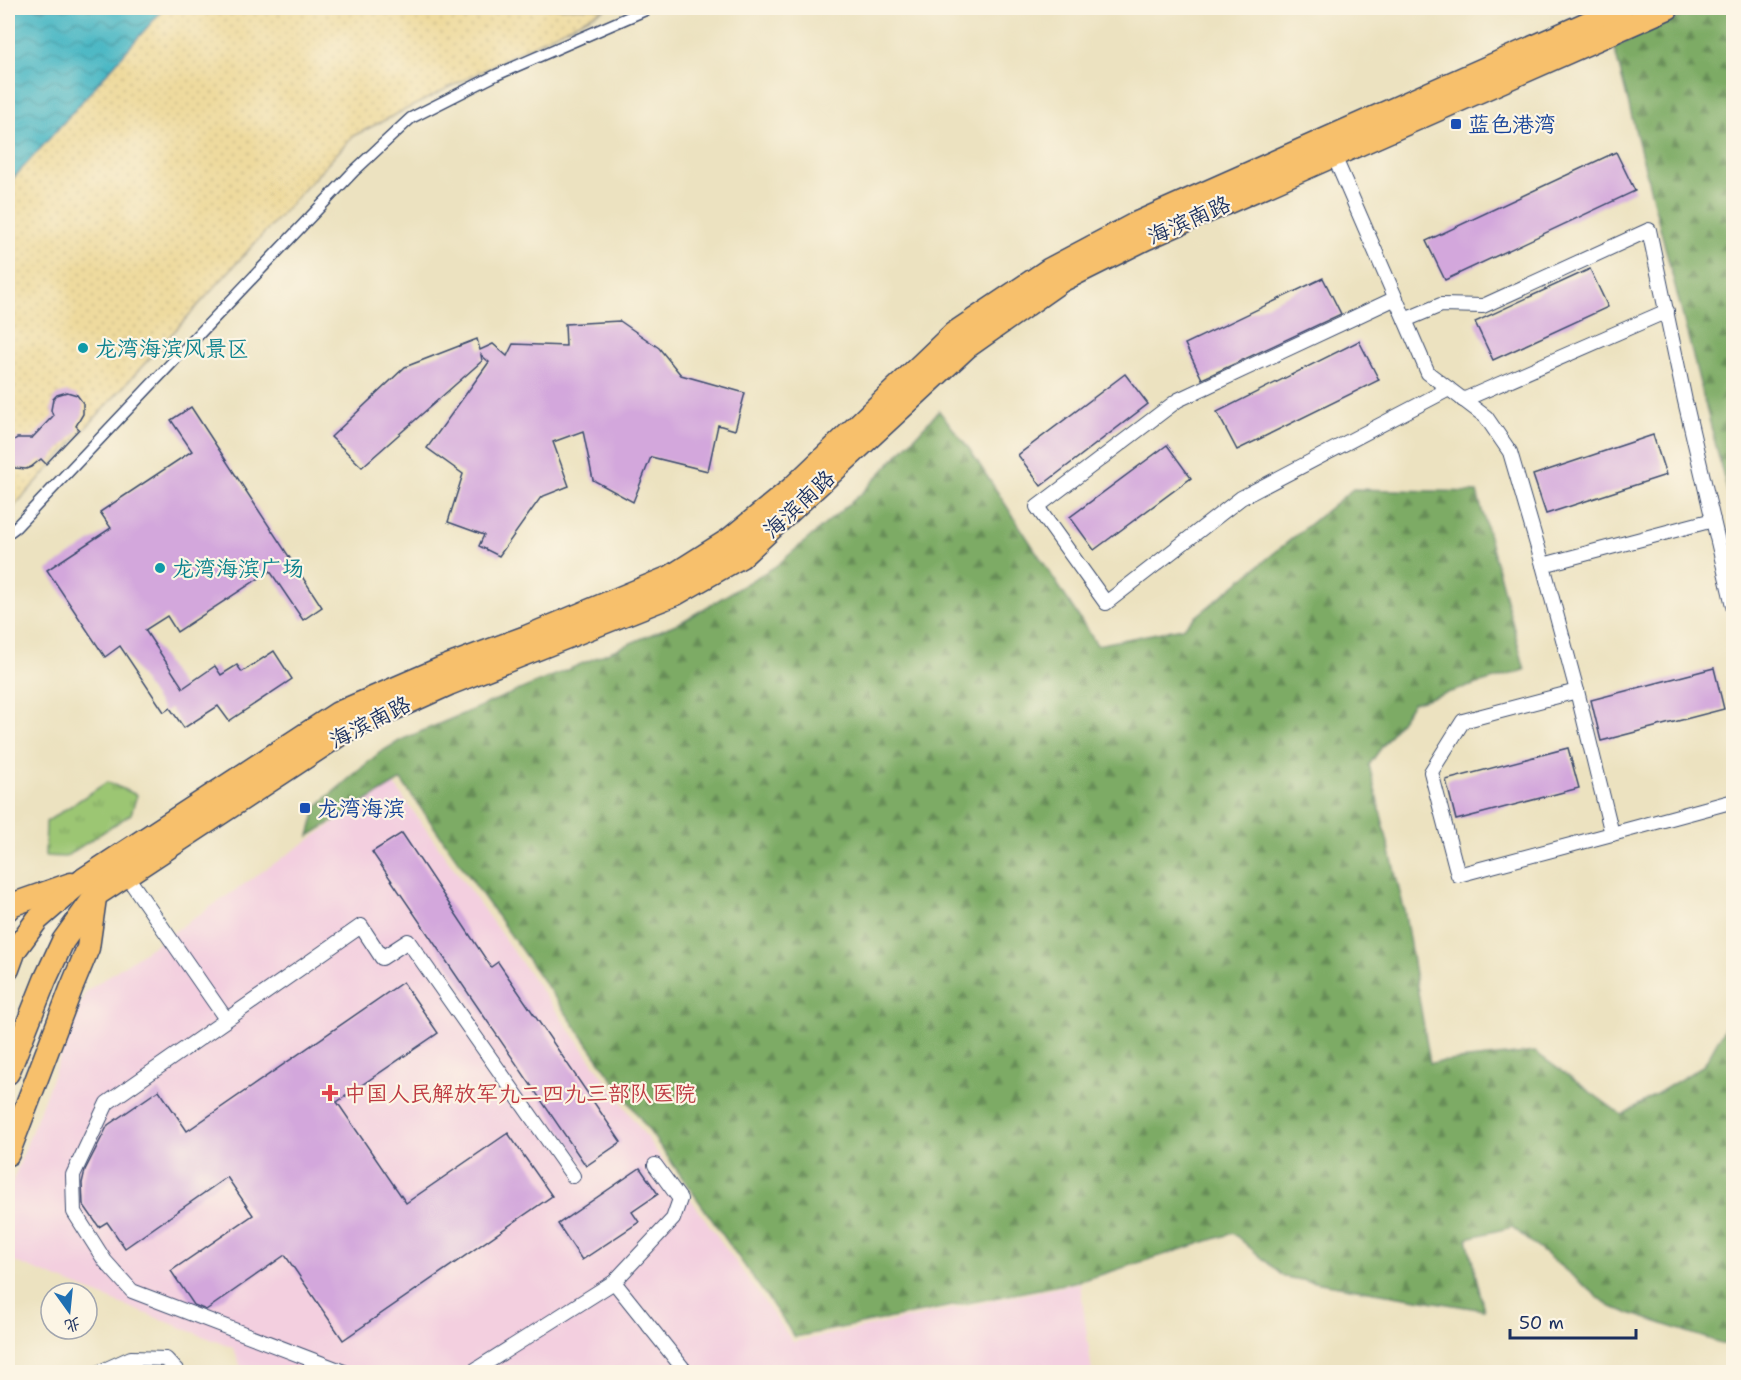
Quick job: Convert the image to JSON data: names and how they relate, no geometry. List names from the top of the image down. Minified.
{"streets":{"highway":["海滨南路"]},"places":{"transit":["蓝色港湾","龙湾海滨"],"other":["龙湾海滨风景区","龙湾海滨广场"],"health":["中国人民解放军九二四九三部队医院"]},"scale_bar":"50 m","north":"bottom"}
